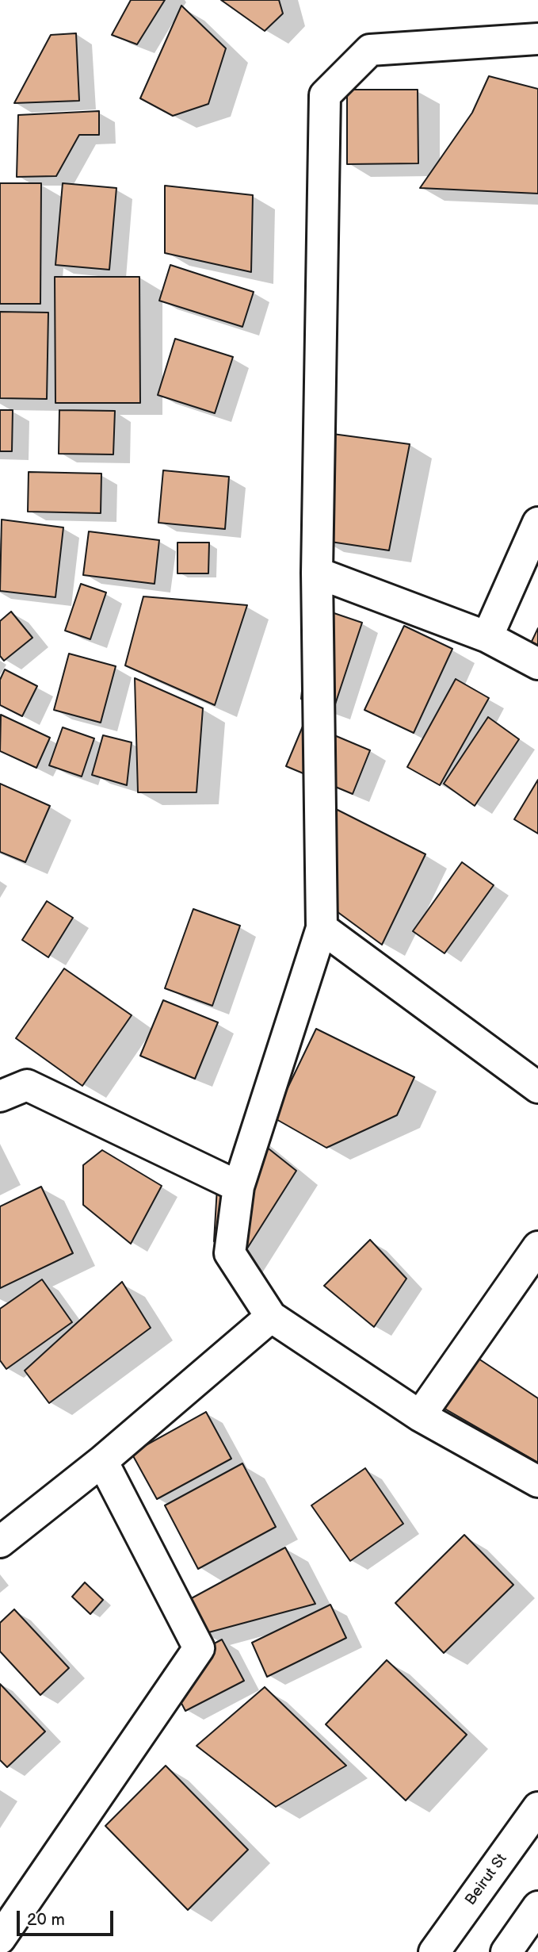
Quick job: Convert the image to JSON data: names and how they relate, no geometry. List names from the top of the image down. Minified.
{"streets":{"street":["Beirut St"]},"scale_bar":"20 m"}
